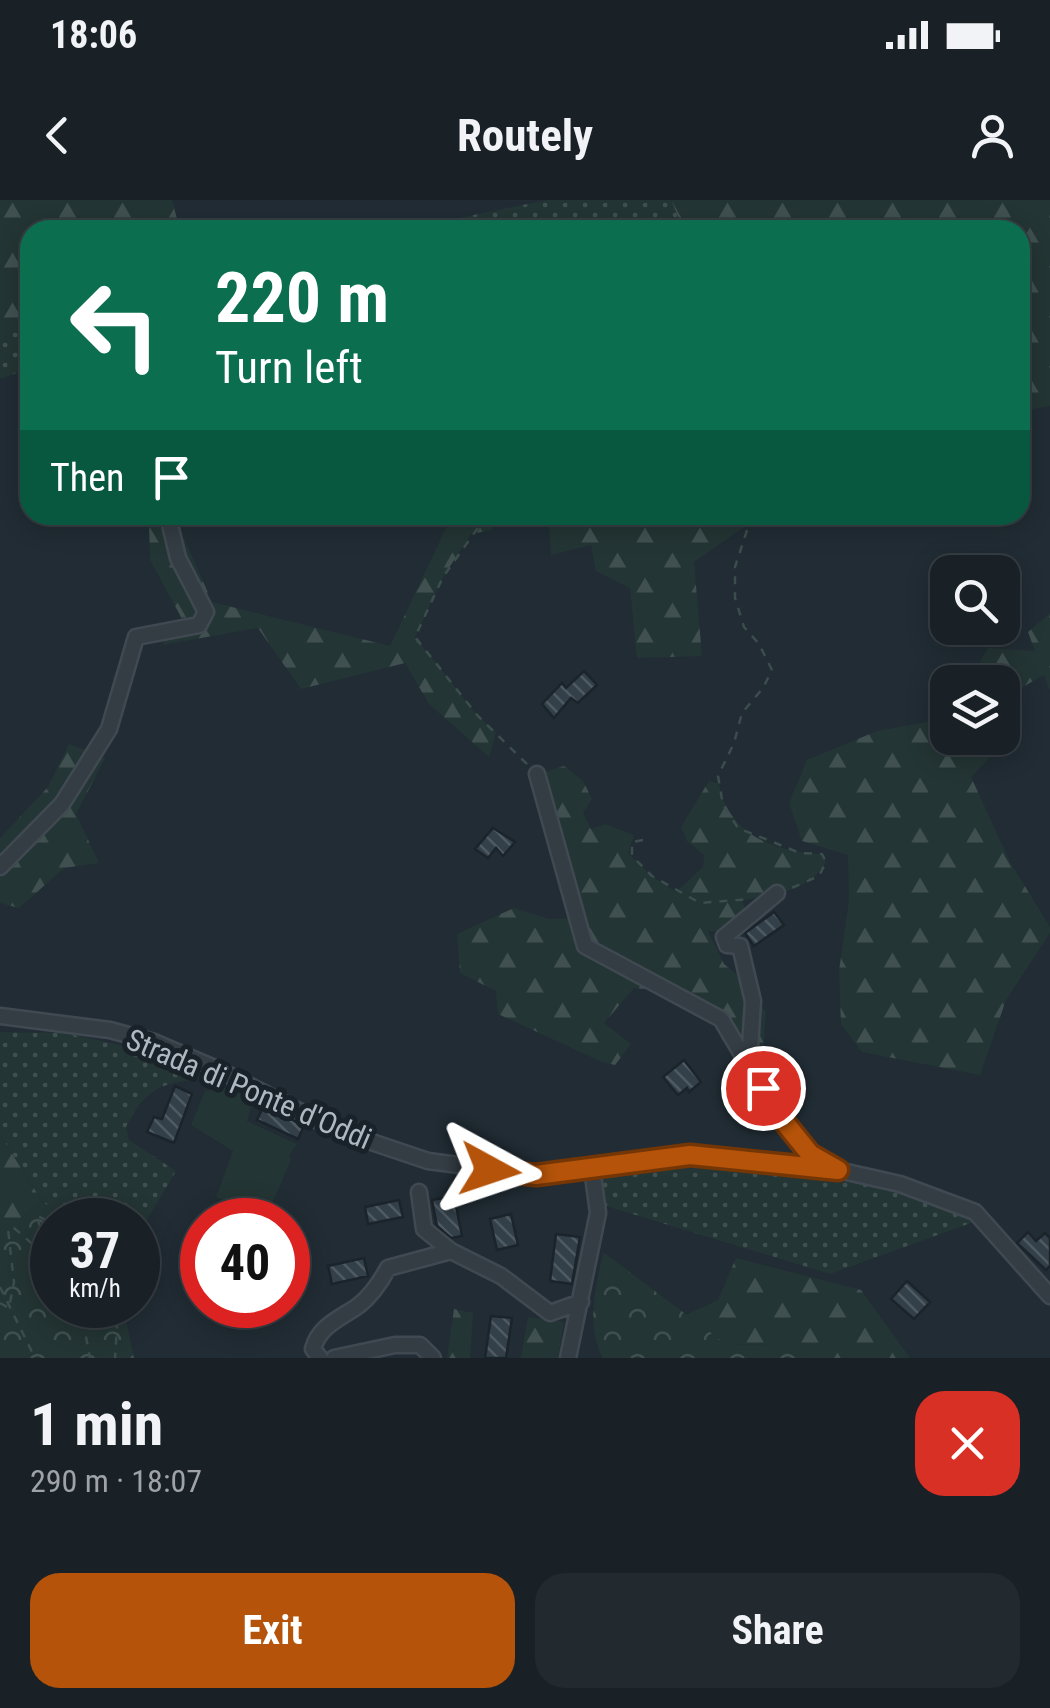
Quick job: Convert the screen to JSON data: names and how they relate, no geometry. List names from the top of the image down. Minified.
{"streets":{"street":["Strada di Ponte d'Oddi"]},"page":{"status":"18:06","header":"Routely","turn":["220 m","Turn left"],"then":"Then","speed":"37 km/h","limit":"40","heading":["1 min","290 m · 18:07"],"buttons":["Exit","Share"]}}
